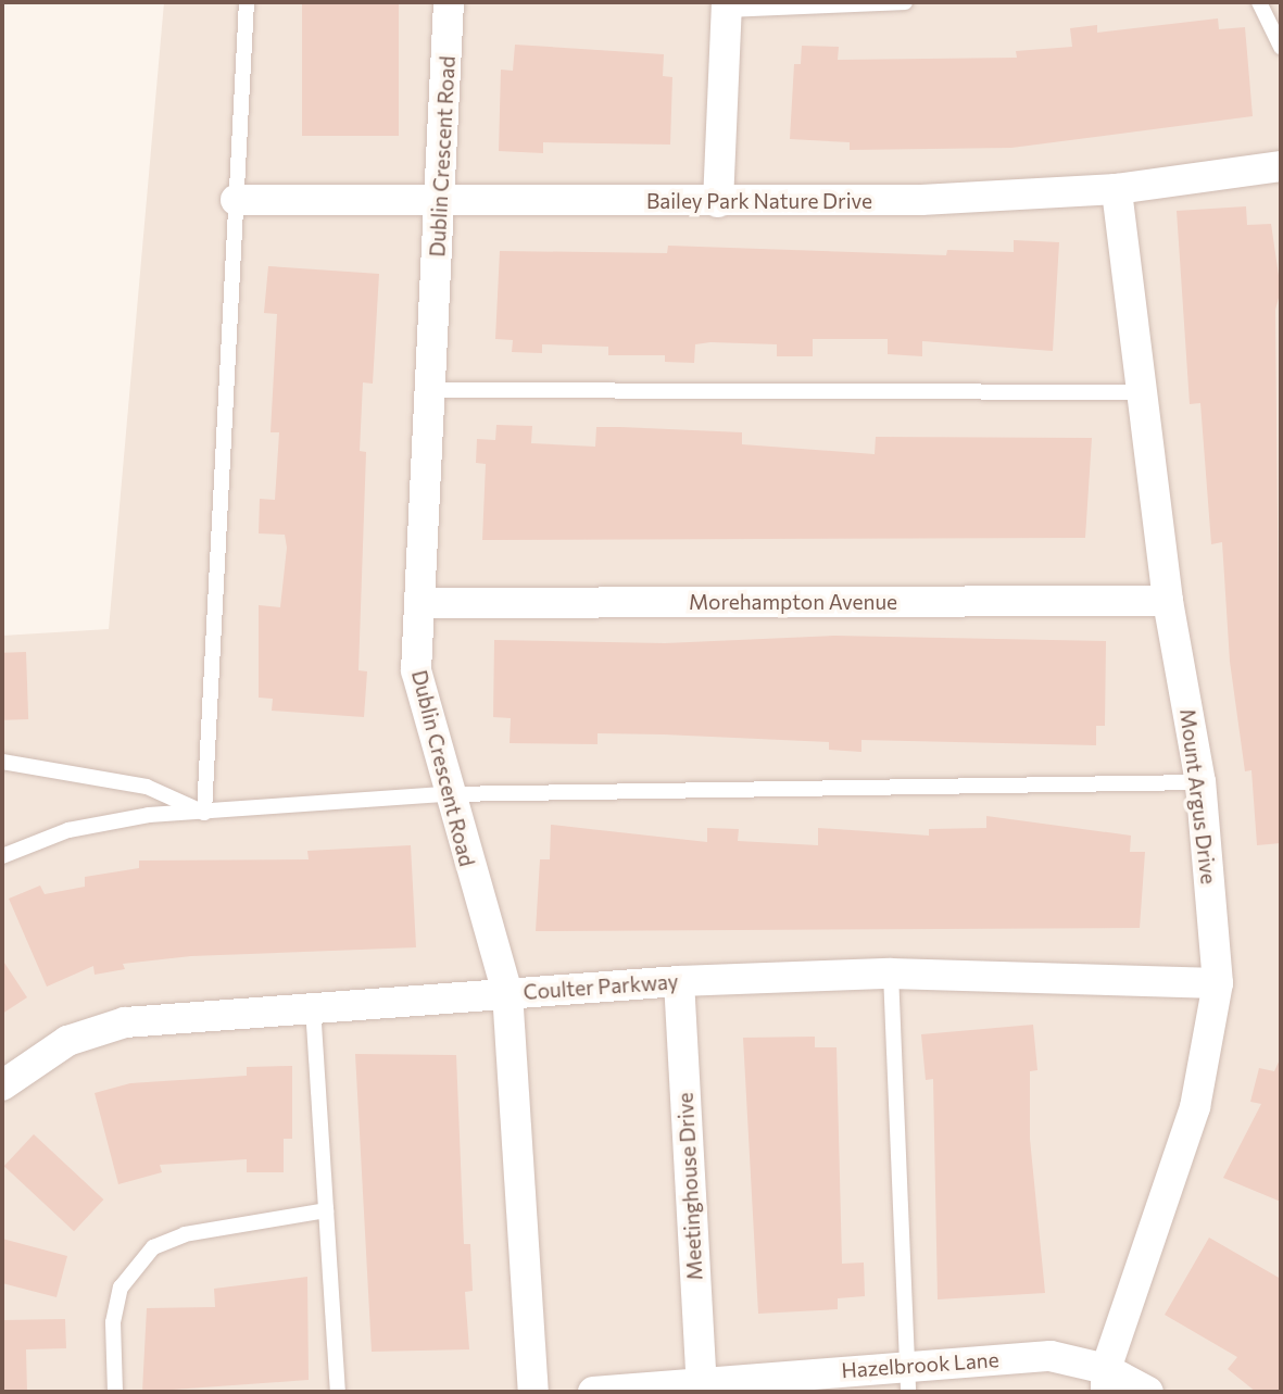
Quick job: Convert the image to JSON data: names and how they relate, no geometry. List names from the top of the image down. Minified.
{"streets":{"street":["Dublin Crescent Road","Bailey Park Nature Drive","Morehampton Avenue","Mount Argus Drive","Coulter Parkway","Meetinghouse Drive","Hazelbrook Lane"]},"crossings":[["Dublin Crescent Road","Bailey Park Nature Drive"],["Dublin Crescent Road","Morehampton Avenue"],["Dublin Crescent Road","Coulter Parkway"],["Bailey Park Nature Drive","Mount Argus Drive"],["Morehampton Avenue","Mount Argus Drive"],["Mount Argus Drive","Coulter Parkway"],["Mount Argus Drive","Hazelbrook Lane"],["Coulter Parkway","Meetinghouse Drive"],["Meetinghouse Drive","Hazelbrook Lane"]]}
